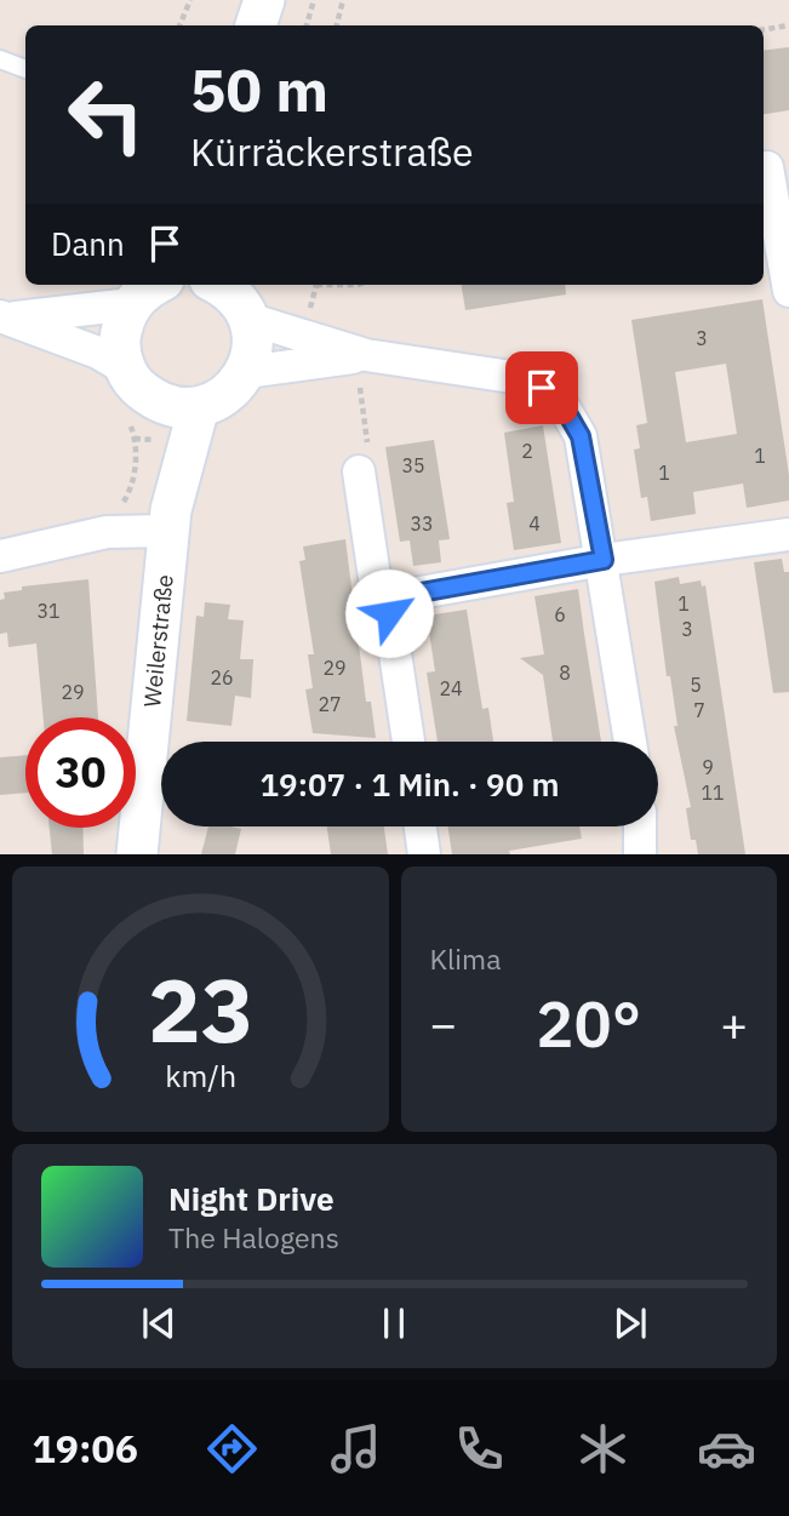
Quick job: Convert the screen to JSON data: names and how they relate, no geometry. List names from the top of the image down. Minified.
{"streets":{"street":["Weilerstraße"]},"house_numbers":["3","2","1","35","1","33","4","1","31","6","3","29","8","26","5","24","29","27","7","9","11"],"page":{"turn":["50 m","Kürräckerstraße"],"then":"Dann","limit":"30","trip":"19:07 · 1 Min. · 90 m","tile":"Klima","heat":["−","20°","+"],"song":["Night Drive","The Halogens"],"tabs":"19:06","gauge":["23","km/h"]}}
